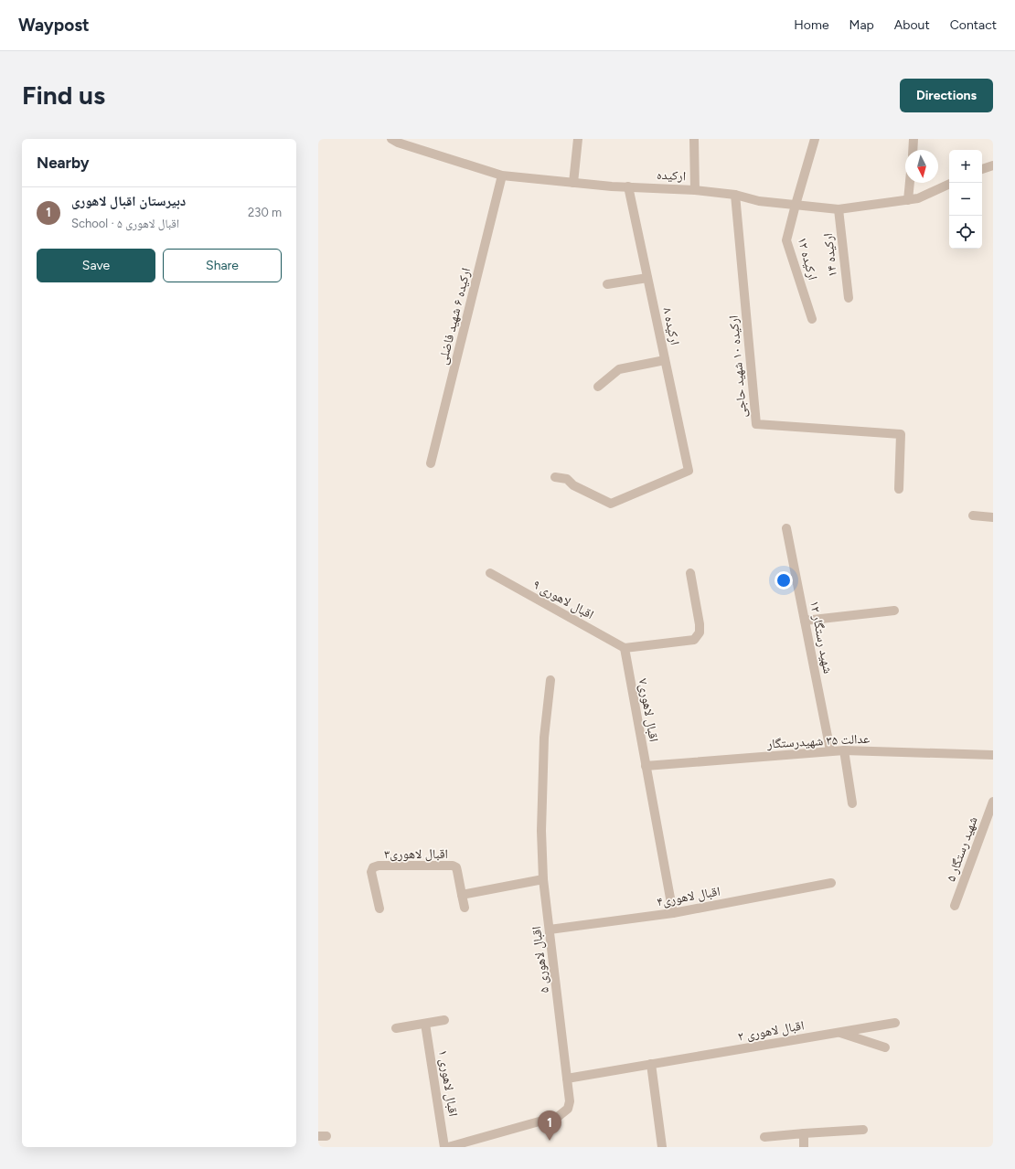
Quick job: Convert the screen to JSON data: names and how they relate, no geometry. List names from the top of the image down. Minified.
{"streets":{"street":["ارکیده","ارکیده ۱۴","ارکیده ۱۲","ارکیده ۶ شهید فاضلی","ارکیده ۸","ارکیده ۱۰ شهید حاجی","اقبال لاهوری ۹","شهید رستگار ۱۲","اقبال لاهوری۷","عدالت ۳۵ شهیدرستگار","شهید رستگار ۵","اقبال لاهوری۳","اقبال لاهوری۴","اقبال لاهوری ۵","اقبال لاهوری ۲","اقبال لاهوری ۱"]},"crossings":[["ارکیده","ارکیده ۱۴"],["ارکیده","ارکیده ۱۲"],["ارکیده","ارکیده ۶ شهید فاضلی"],["ارکیده","ارکیده ۸"],["ارکیده","ارکیده ۱۰ شهید حاجی"],["اقبال لاهوری ۹","اقبال لاهوری۷"],["شهید رستگار ۱۲","عدالت ۳۵ شهیدرستگار"],["اقبال لاهوری۷","عدالت ۳۵ شهیدرستگار"],["اقبال لاهوری۷","اقبال لاهوری۴"],["اقبال لاهوری۴","اقبال لاهوری ۵"],["اقبال لاهوری ۵","اقبال لاهوری ۲"]],"north":"bottom","page":{"header":"Waypost","nav":["Home","Map","About","Contact"],"buttons":["Directions",["Save","Share"]],"title":"Find us","heading":"Nearby","map_buttons":["+","−"],"list":[{"mark":"1","name":"دبیرستان اقبال لاهوری","note":"School · اقبال لاهوری ۵","value":"230 m"}],"pins":"1"}}
